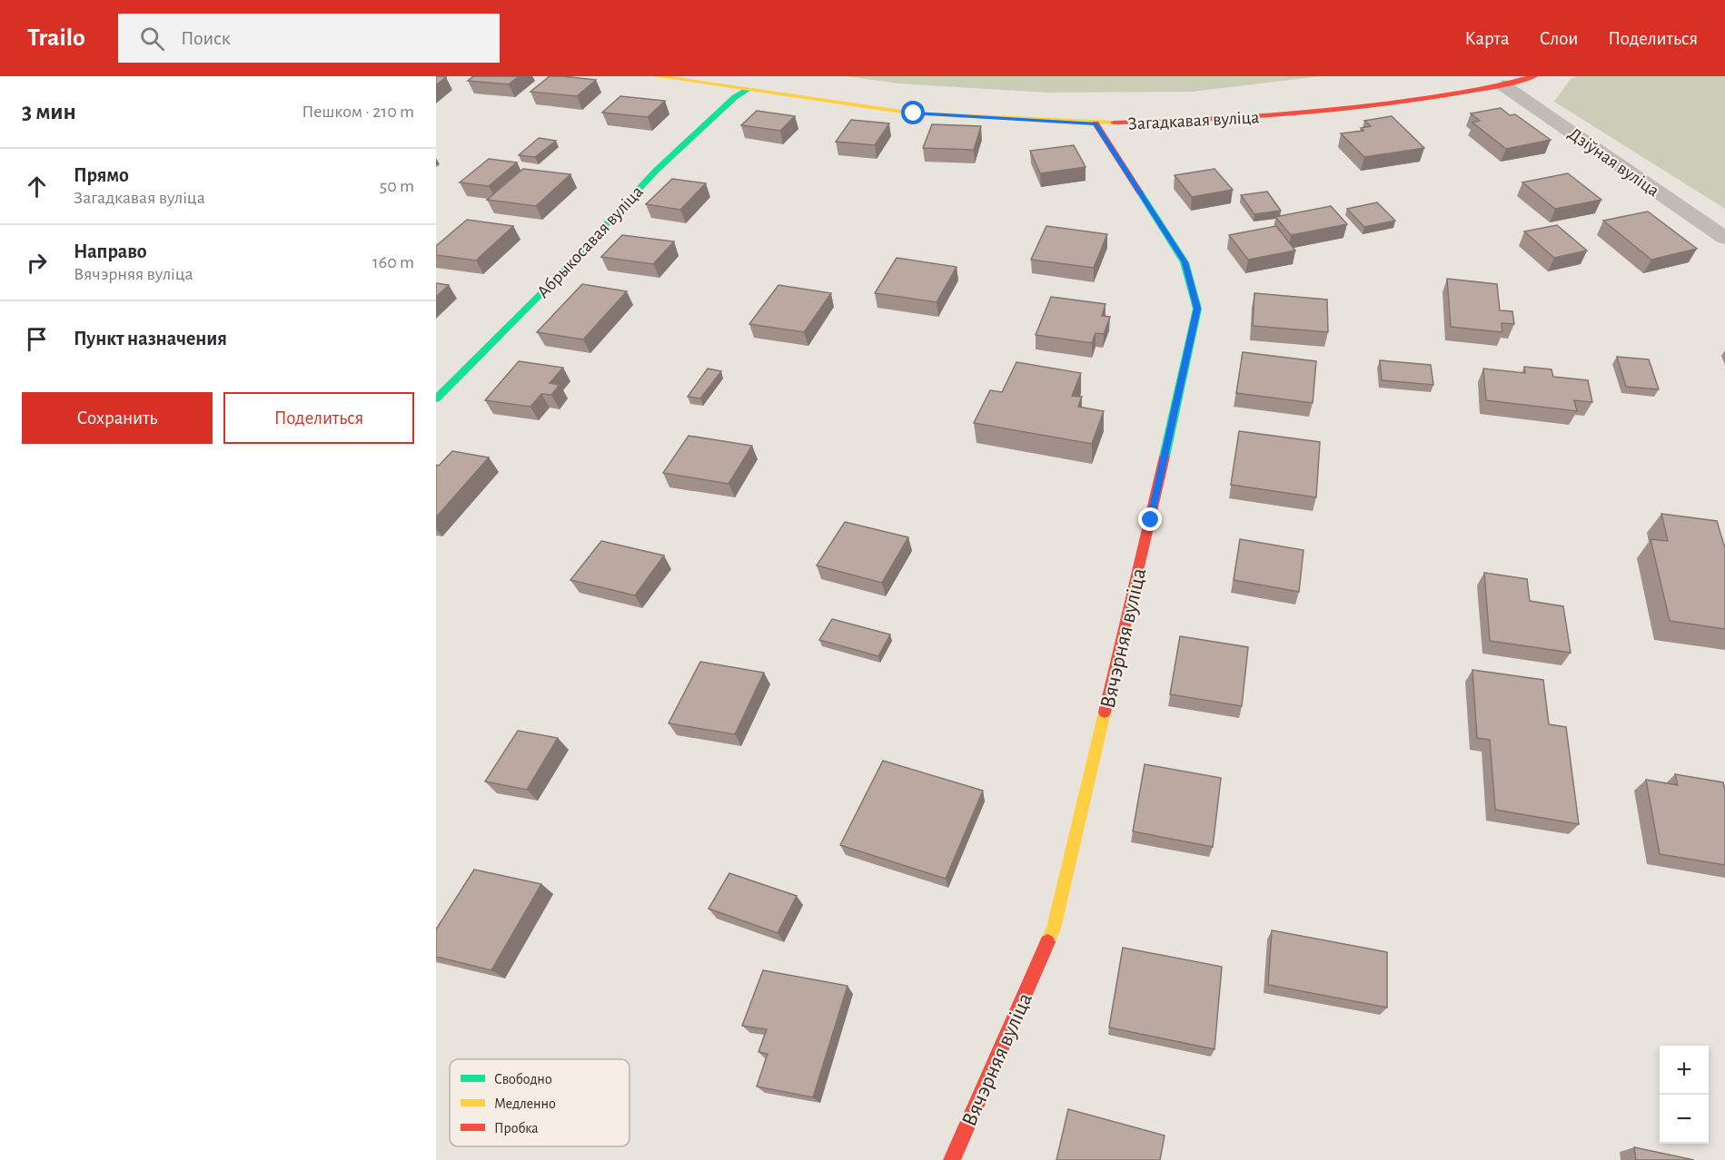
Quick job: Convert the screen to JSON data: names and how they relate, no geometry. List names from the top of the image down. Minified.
{"streets":{"street":["Загадкавая вуліца","Дзіўная вуліца","Абрыкосавая вуліца","Вячэрняя вуліца"]},"crossings":[["Загадкавая вуліца","Дзіўная вуліца"],["Загадкавая вуліца","Абрыкосавая вуліца"],["Загадкавая вуліца","Вячэрняя вуліца"]],"legend":["Свободно","Медленно","Пробка"],"page":{"header":"Trailo","search":"Поиск","nav":["Карта","Слои","Поделиться"],"heading":["3 мин","Пешком · 210 m"],"list":[["Прямо","Загадкавая вуліца","50 m"],["Направо","Вячэрняя вуліца","160 m"],"Пункт назначения"],"buttons":["Сохранить","Поделиться"],"map_buttons":["+","−"]}}
